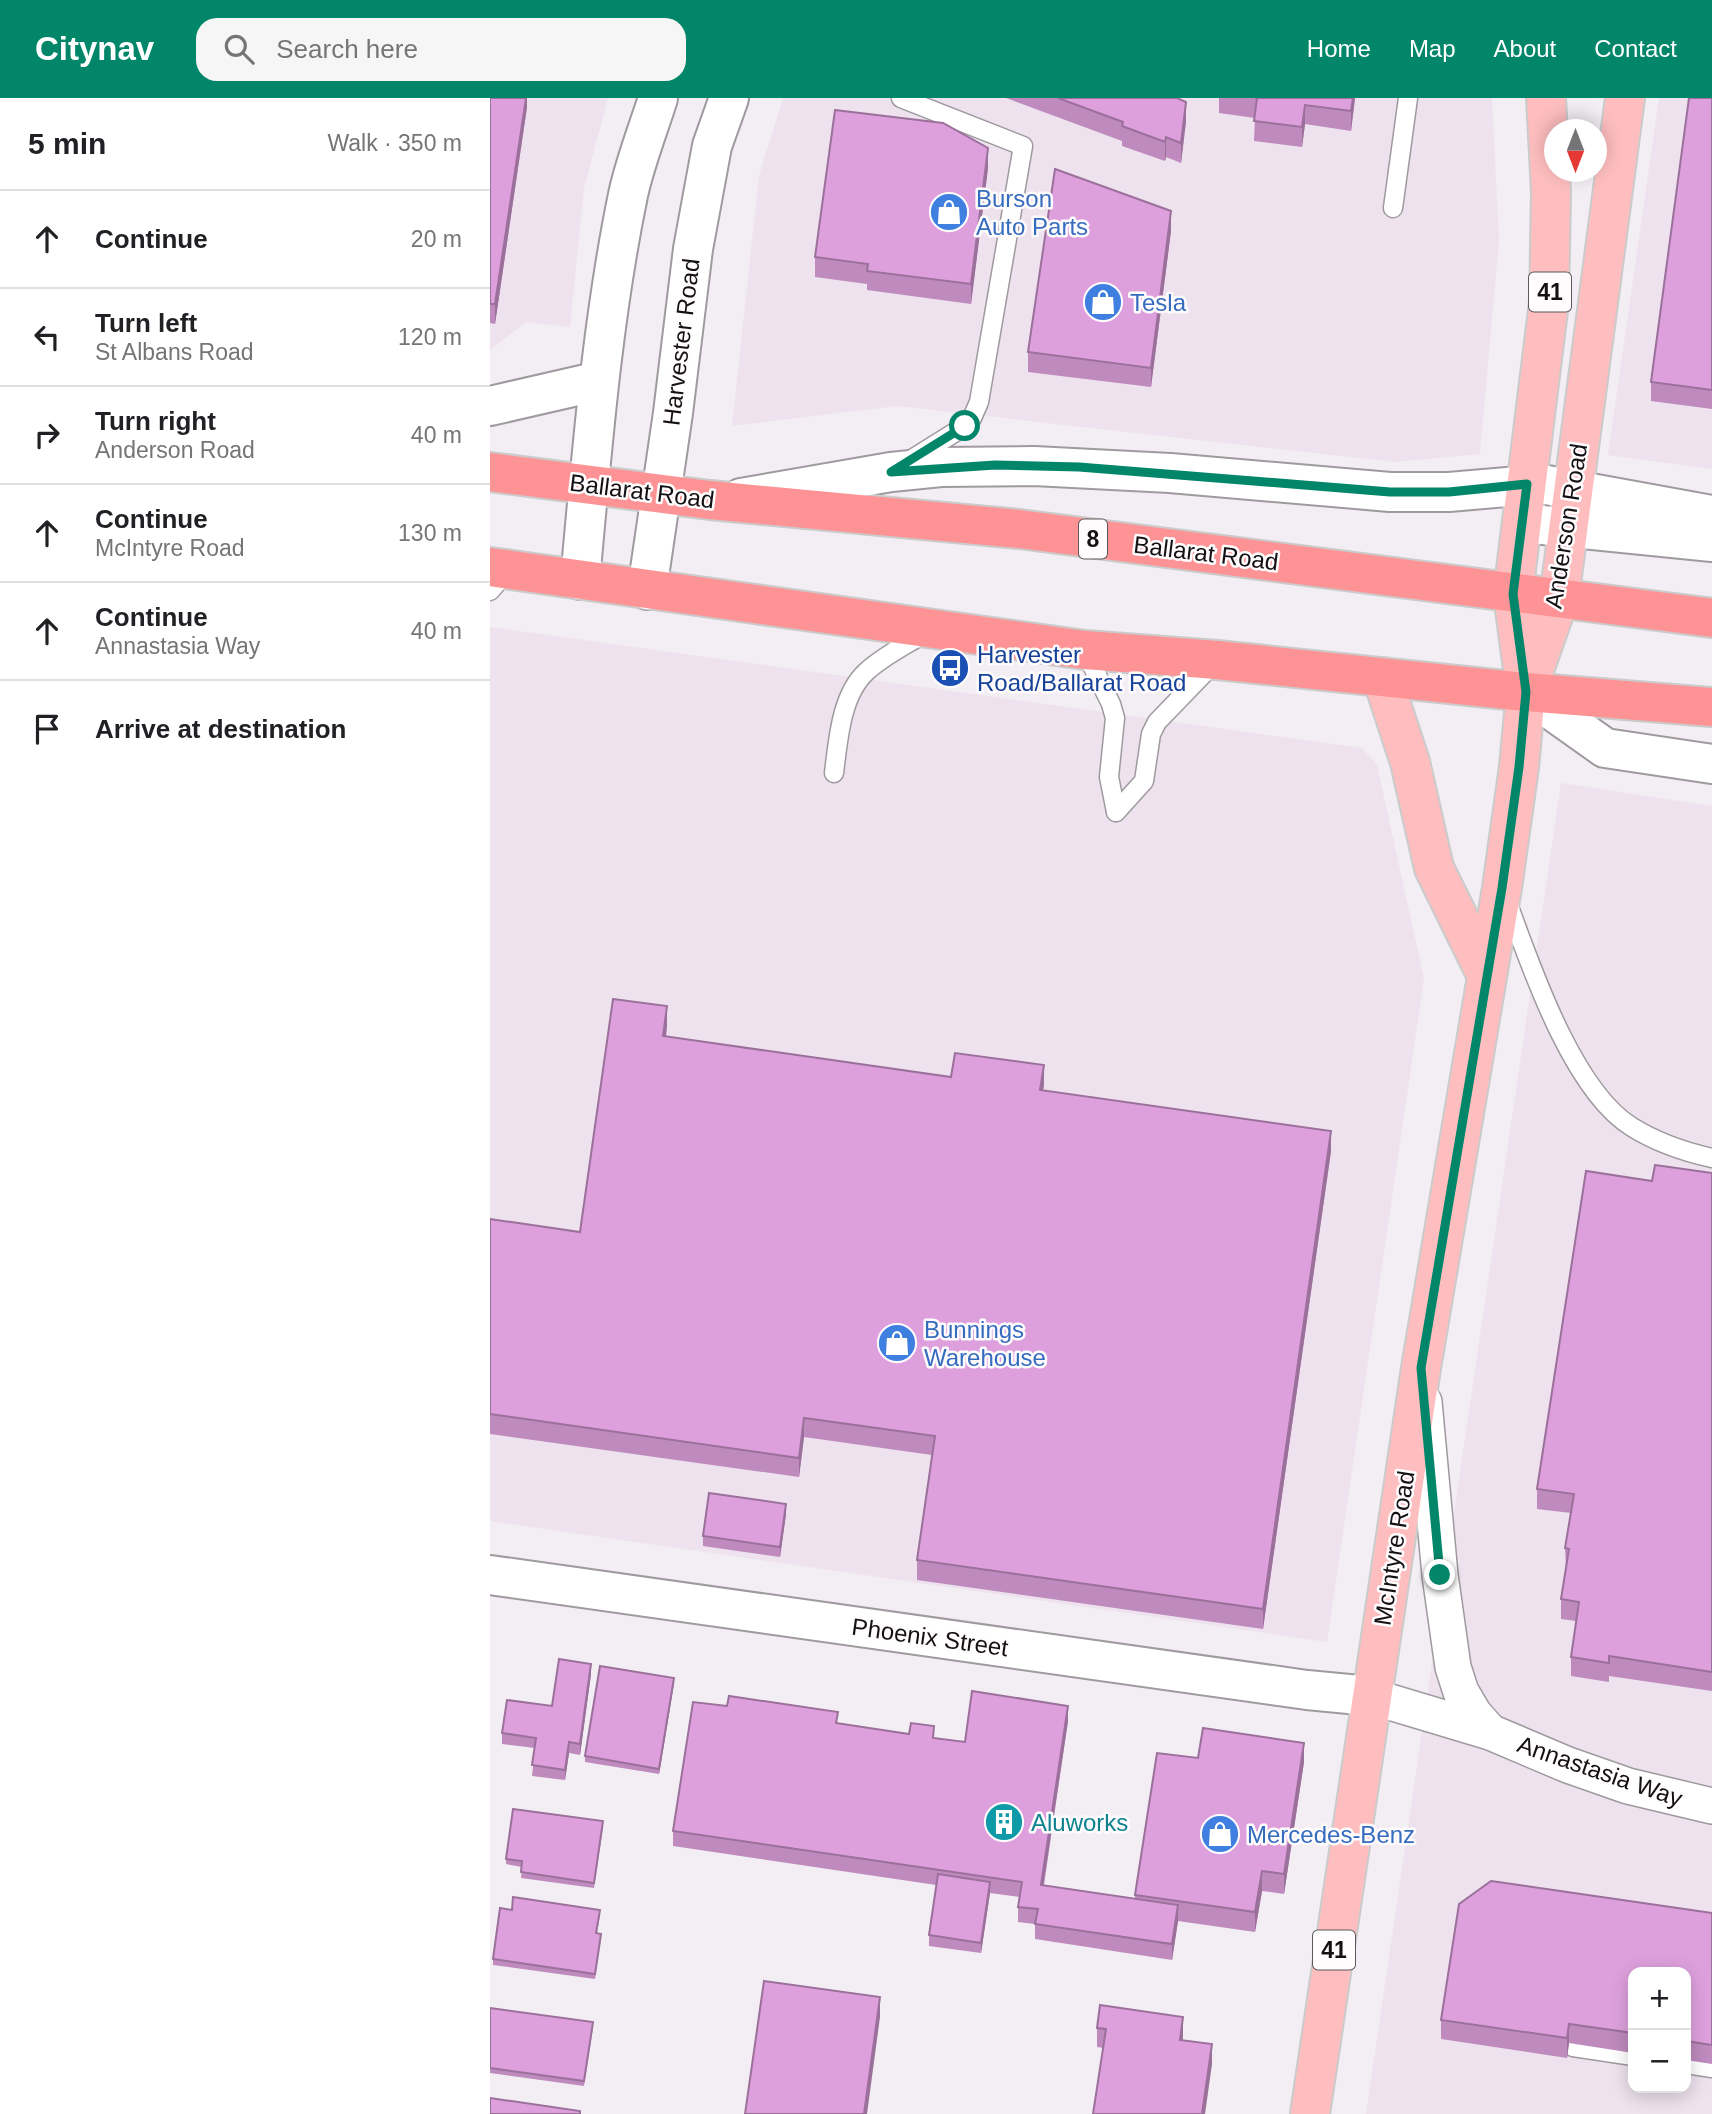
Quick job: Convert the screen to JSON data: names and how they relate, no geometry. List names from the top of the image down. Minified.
{"streets":{"highway":["Ballarat Road","8"],"main road":["41","Anderson Road","McIntyre Road"],"street":["Harvester Road","Phoenix Street","Annastasia Way"]},"crossings":[["Harvester Road","Ballarat Road"],["Ballarat Road","Anderson Road"],["Anderson Road","McIntyre Road"],["McIntyre Road","Phoenix Street"],["McIntyre Road","Annastasia Way"],["Phoenix Street","Annastasia Way"]],"places":{"shop":["Burson Auto Parts","Tesla","Bunnings Warehouse","Mercedes-Benz"],"bus stop":["Harvester Road/Ballarat Road"],"building":["Aluworks"]},"north":"bottom","page":{"header":"Citynav","search":"Search here","nav":["Home","Map","About","Contact"],"heading":["5 min","Walk · 350 m"],"list":[["Continue","20 m"],["Turn left","St Albans Road","120 m"],["Turn right","Anderson Road","40 m"],["Continue","McIntyre Road","130 m"],["Continue","Annastasia Way","40 m"],"Arrive at destination"],"map_buttons":["+","−"]}}
